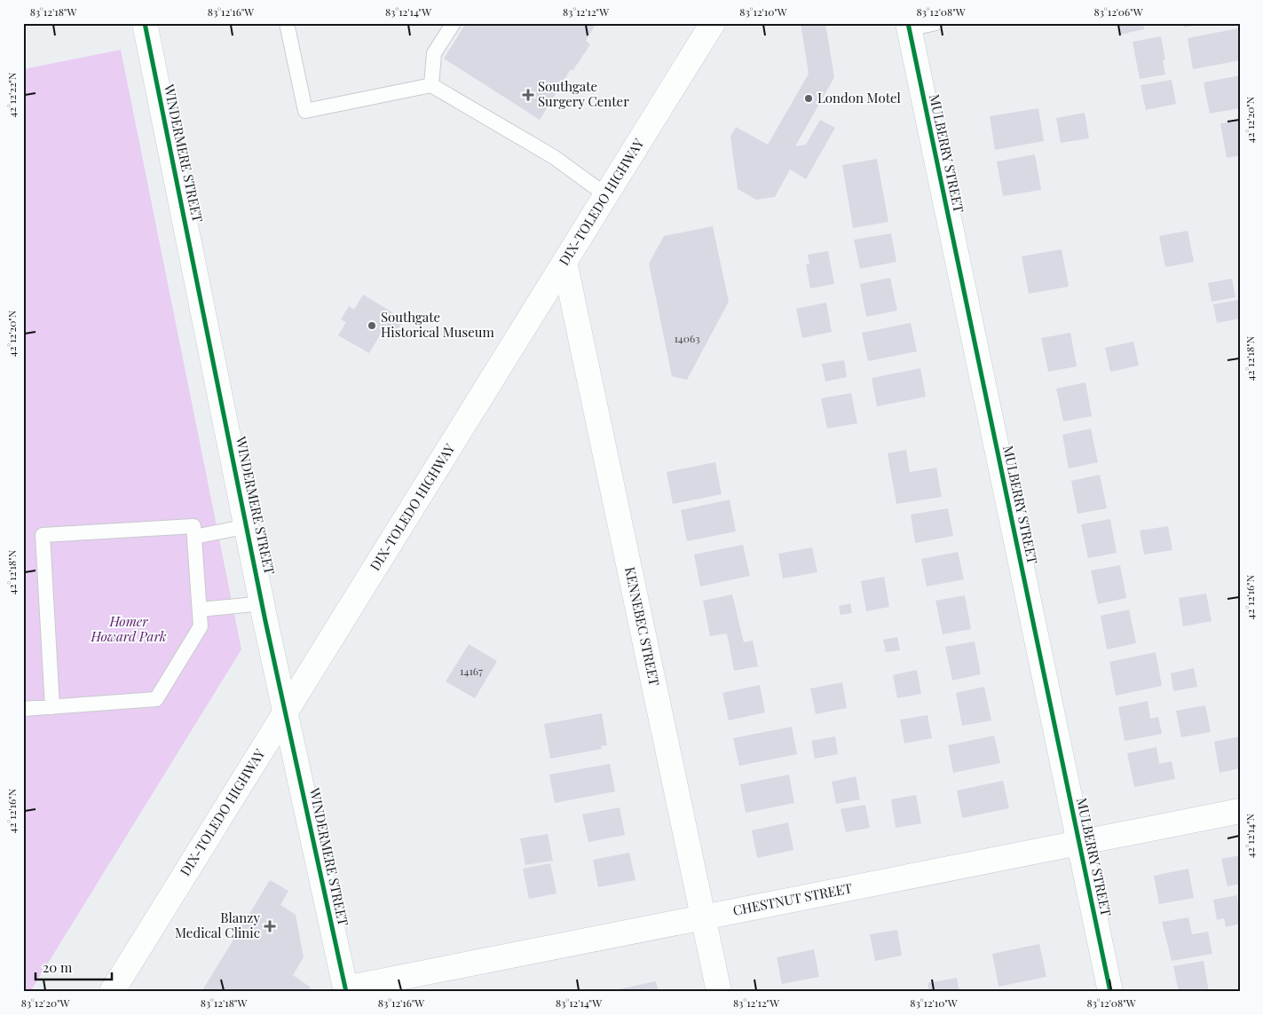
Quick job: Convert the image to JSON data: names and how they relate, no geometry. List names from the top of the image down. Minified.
{"streets":{"street":["WINDERMERE STREET","MULBERRY STREET","DIX-TOLEDO HIGHWAY","KENNEBEC STREET","CHESTNUT STREET"]},"crossings":[["WINDERMERE STREET","DIX-TOLEDO HIGHWAY"],["WINDERMERE STREET","CHESTNUT STREET"],["MULBERRY STREET","CHESTNUT STREET"],["DIX-TOLEDO HIGHWAY","KENNEBEC STREET"],["KENNEBEC STREET","CHESTNUT STREET"]],"parks":["Homer Howard Park"],"places":{"health":["Southgate Surgery Center","Blanzy Medical Clinic"],"other":["London Motel","Southgate Historical Museum"]},"house_numbers":["14063","14167"],"scale_bar":"20 m","coordinates":["83°12'18\"W","83°12'16\"W","83°12'14\"W","83°12'12\"W","83°12'10\"W","83°12'08\"W","83°12'06\"W","42°12'22\"N","42°12'20\"N","42°12'18\"N","42°12'16\"N","42°12'14\"N","83°12'20\"W"]}
